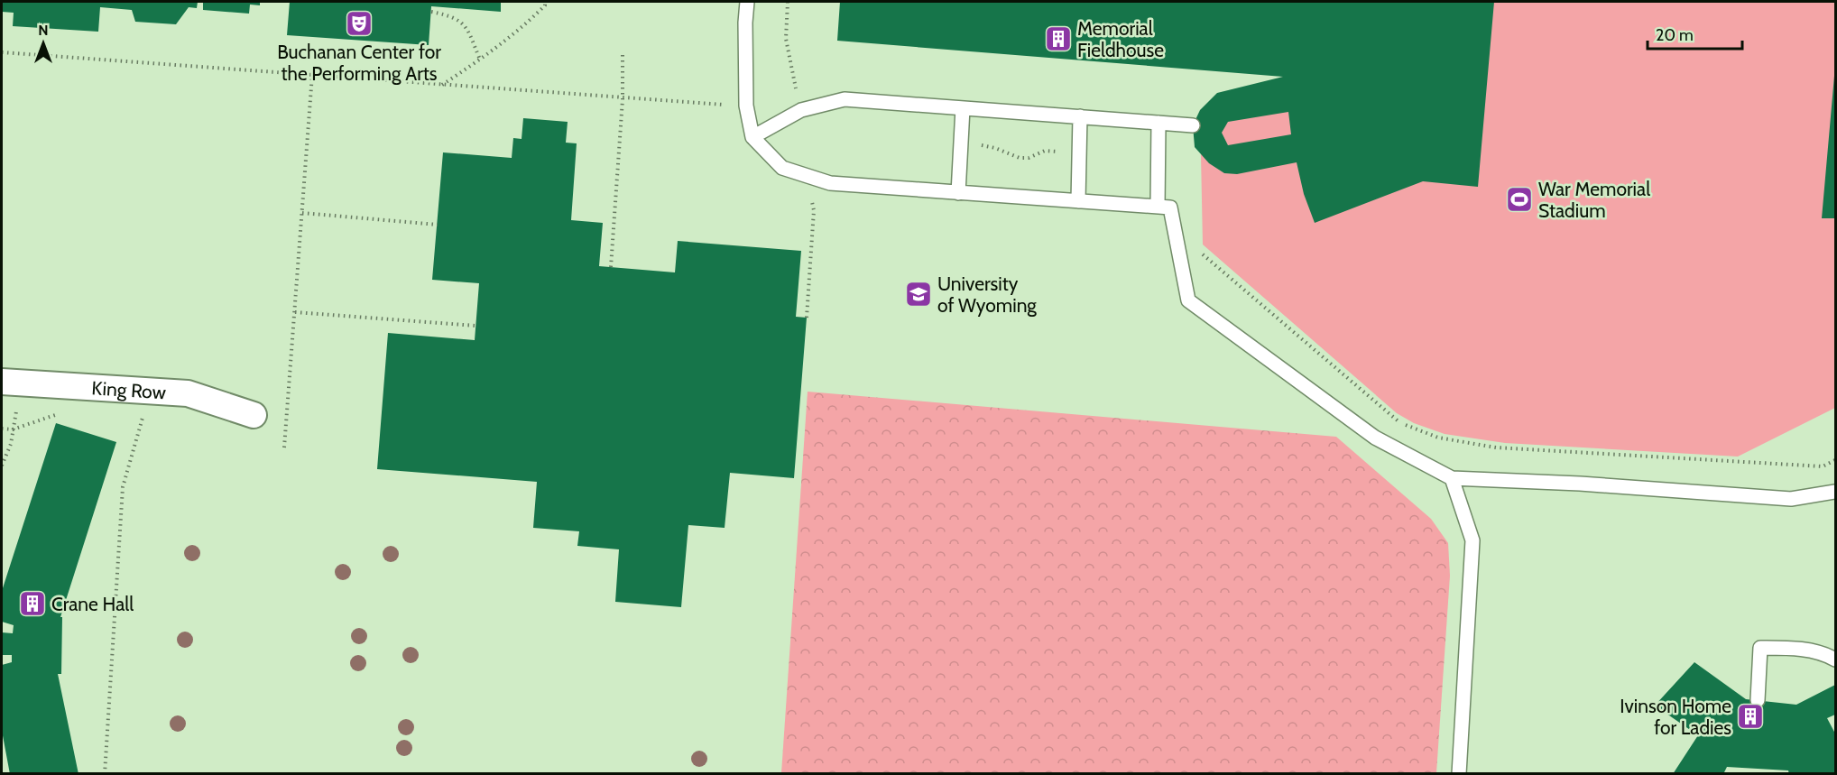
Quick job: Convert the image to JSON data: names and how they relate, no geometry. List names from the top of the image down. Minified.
{"streets":{"street":["King Row"]},"places":{"theatre":["Buchanan Center for the Performing Arts"],"building":["Memorial Fieldhouse","Crane Hall","Ivinson Home for Ladies"],"sports":["War Memorial Stadium"],"school or university":["University of Wyoming"]},"scale_bar":"20 m","north":"top"}
